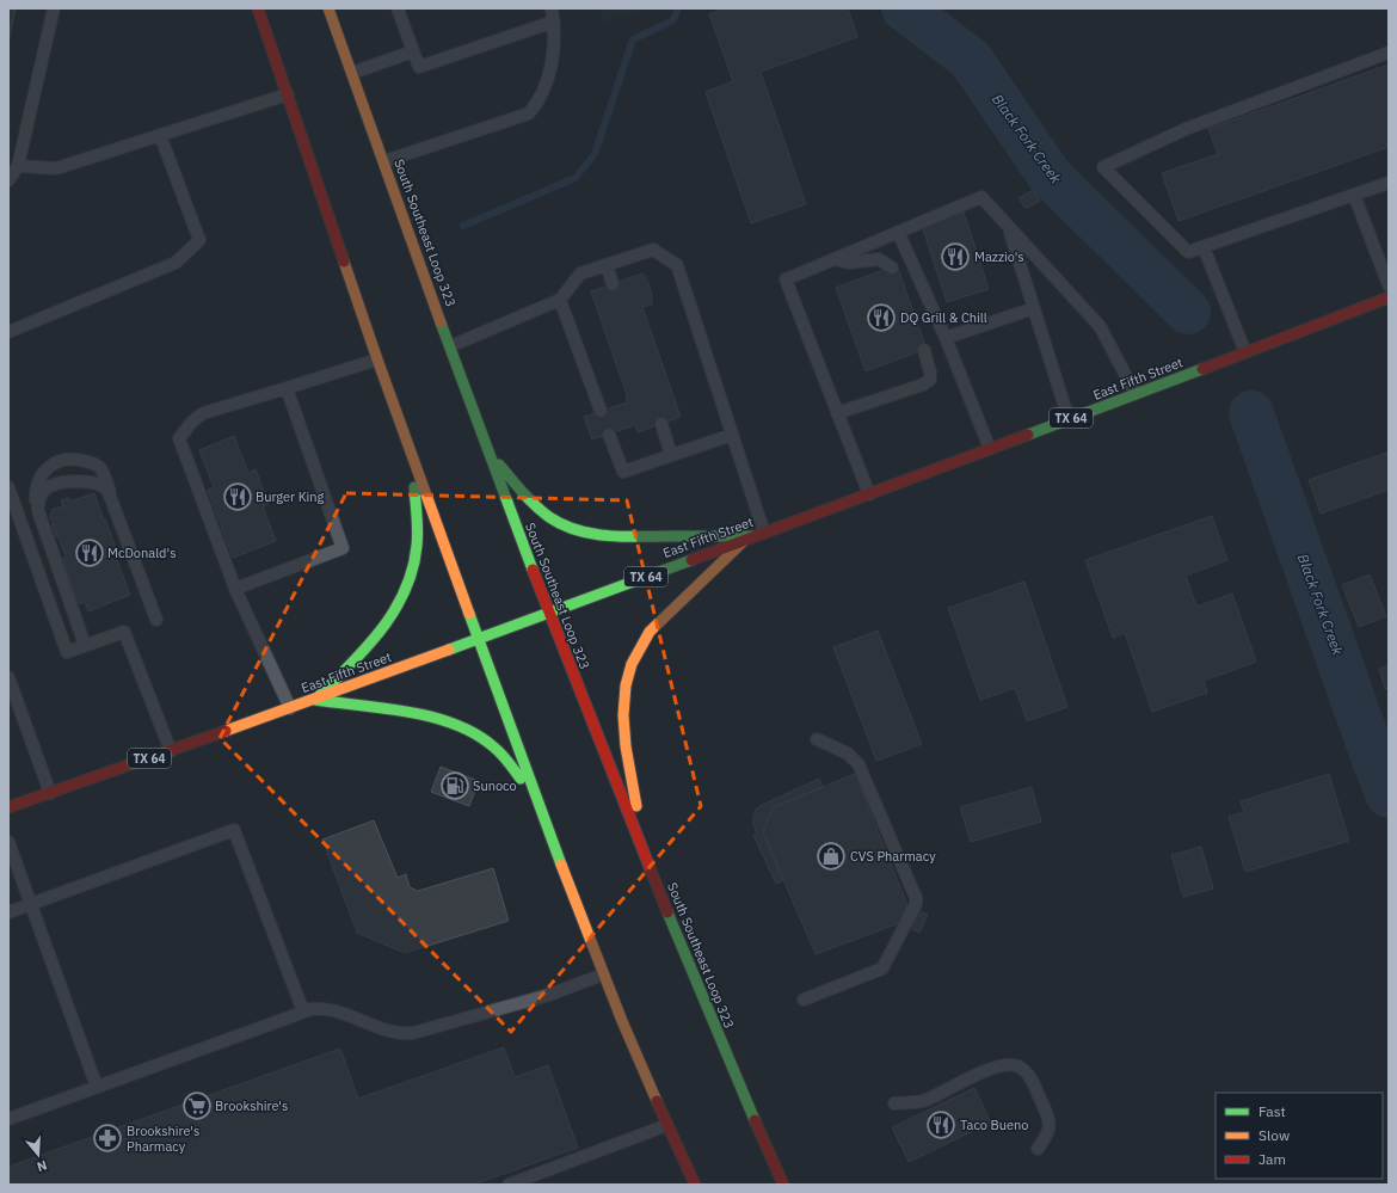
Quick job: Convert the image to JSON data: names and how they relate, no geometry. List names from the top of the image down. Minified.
{"streets":{"main road":["South Southeast Loop 323","East Fifth Street","TX 64"]},"crossings":[["South Southeast Loop 323","East Fifth Street"]],"water":["Black Fork Creek"],"places":{"restaurant":["Mazzio's","DQ Grill & Chill","Burger King","McDonald's","Taco Bueno"],"fuel station":["Sunoco"],"shop":["CVS Pharmacy"],"supermarket":["Brookshire's"],"pharmacy":["Brookshire's Pharmacy"]},"legend":["Fast","Slow","Jam"],"north":"bottom"}
